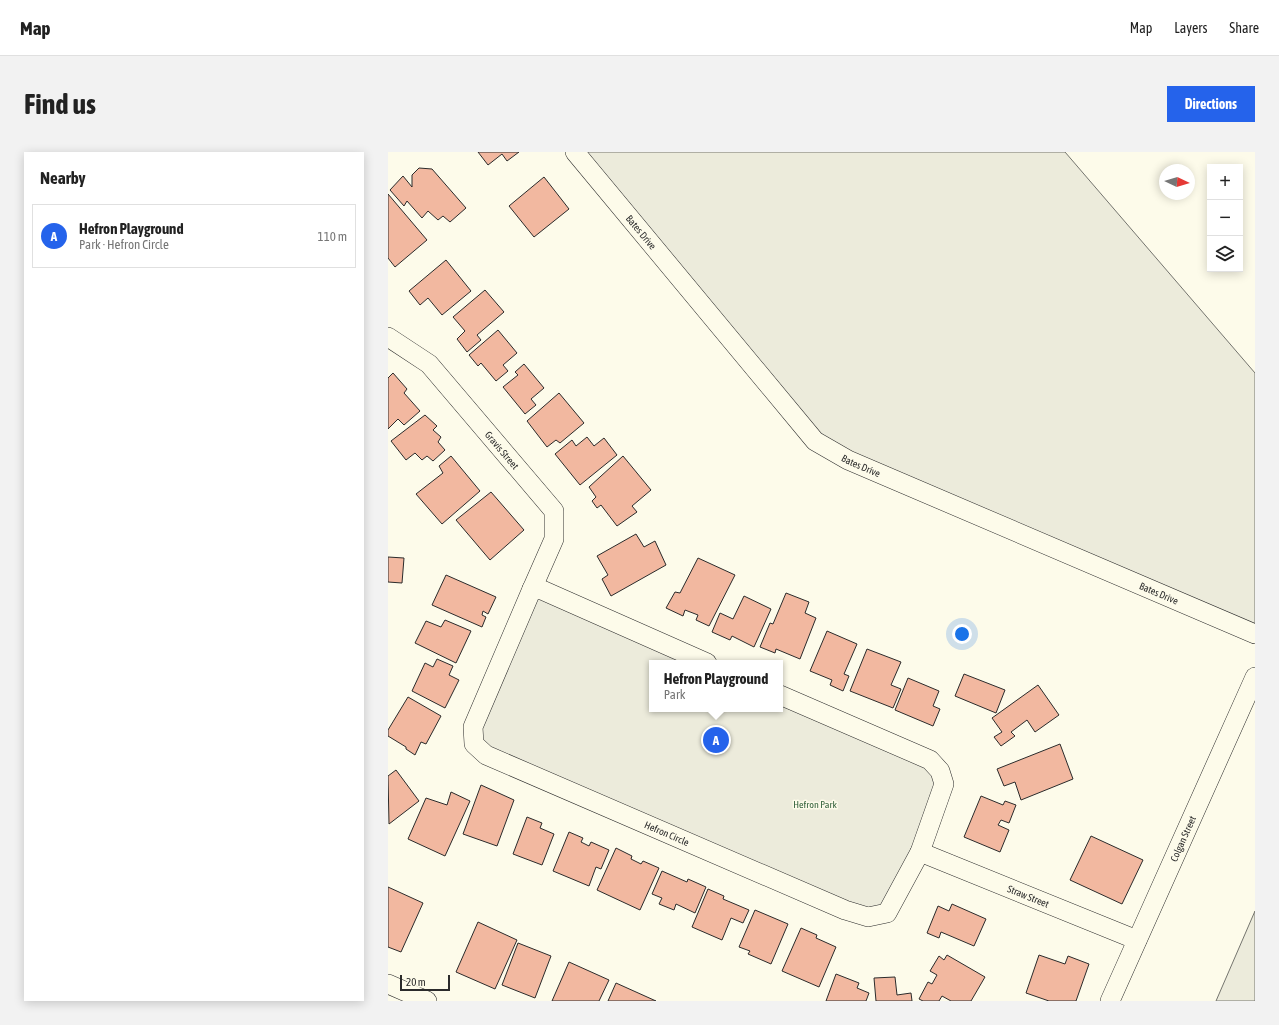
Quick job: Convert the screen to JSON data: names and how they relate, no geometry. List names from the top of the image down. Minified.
{"streets":{"street":["Bates Drive","Gravis Street","Hefron Circle","Colgan Street","Straw Street"]},"crossings":[["Gravis Street","Hefron Circle"],["Hefron Circle","Straw Street"],["Colgan Street","Straw Street"]],"parks":["Hefron Park"],"scale_bar":"20 m","north":"right","page":{"header":"Map","nav":["Map","Layers","Share"],"buttons":"Directions","title":"Find us","heading":"Nearby","map_buttons":["+","−"],"list":[{"mark":"A","name":"Hefron Playground","note":"Park · Hefron Circle","value":"110 m"}],"popup":["Hefron Playground","Park"],"pins":"A","scale":"20 m"}}
